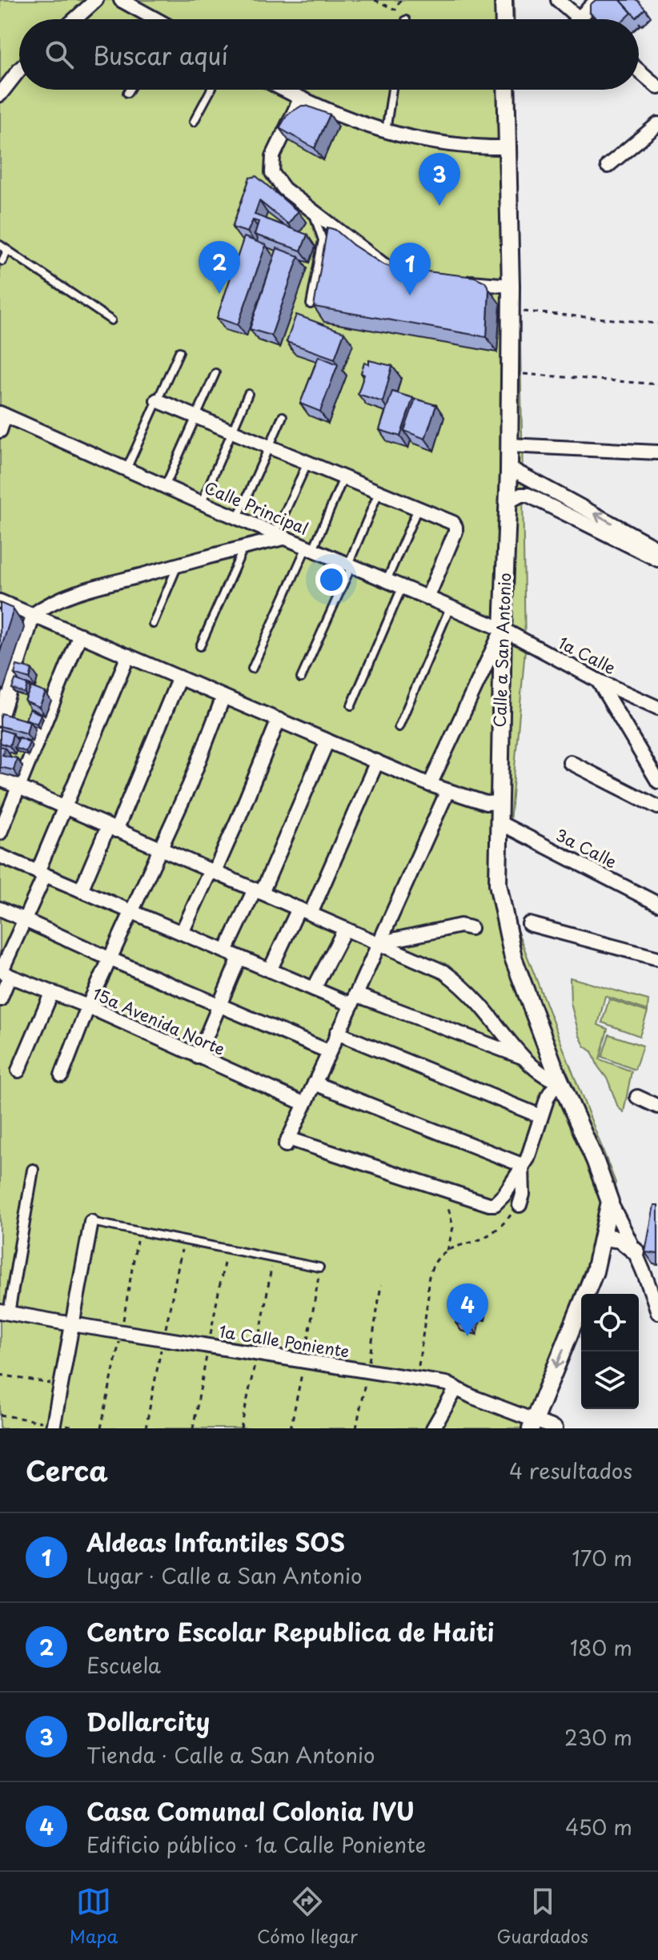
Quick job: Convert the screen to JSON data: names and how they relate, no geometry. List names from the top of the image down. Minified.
{"streets":{"street":["Calle Principal","Calle a San Antonio","1a Calle","3a Calle","15a Avenida Norte","1a Calle Poniente"]},"crossings":[["Calle Principal","Calle a San Antonio"],["Calle Principal","1a Calle"],["Calle a San Antonio","1a Calle"],["Calle a San Antonio","3a Calle"]],"page":{"search":"Buscar aquí","pins":["3","2","1","4"],"heading":["Cerca","4 resultados"],"list":[{"mark":"1","name":"Aldeas Infantiles SOS","note":"Lugar · Calle a San Antonio","value":"170 m"},{"mark":"2","name":"Centro Escolar Republica de Haiti","note":"Escuela","value":"180 m"},{"mark":"3","name":"Dollarcity","note":"Tienda · Calle a San Antonio","value":"230 m"},{"mark":"4","name":"Casa Comunal Colonia IVU","note":"Edificio público · 1a Calle Poniente","value":"450 m"}],"nav":["Mapa","Cómo llegar","Guardados"]}}
